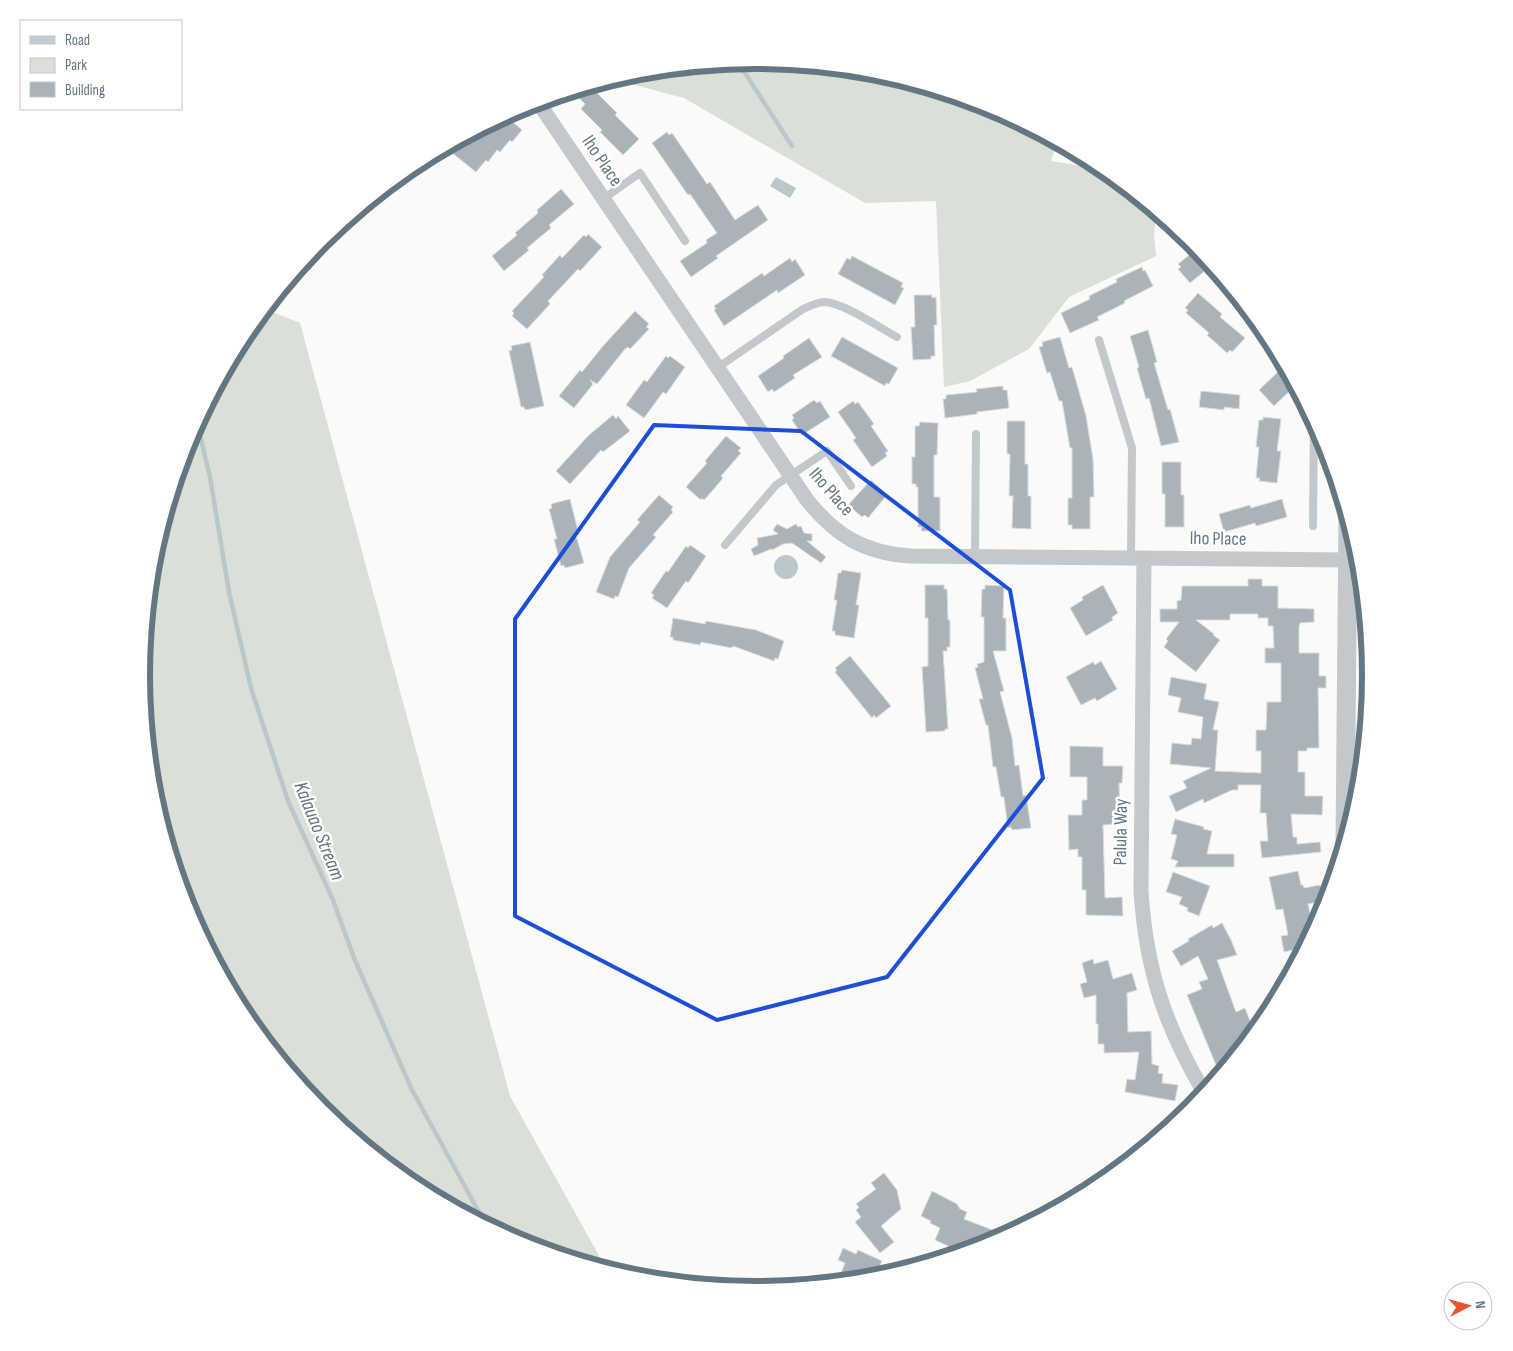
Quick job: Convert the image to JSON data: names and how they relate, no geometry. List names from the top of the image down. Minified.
{"streets":{"street":["Iho Place","Palula Way"]},"crossings":[["Iho Place","Palula Way"]],"water":["Kalauao Stream"],"legend":["Road","Park","Building"],"north":"right"}
